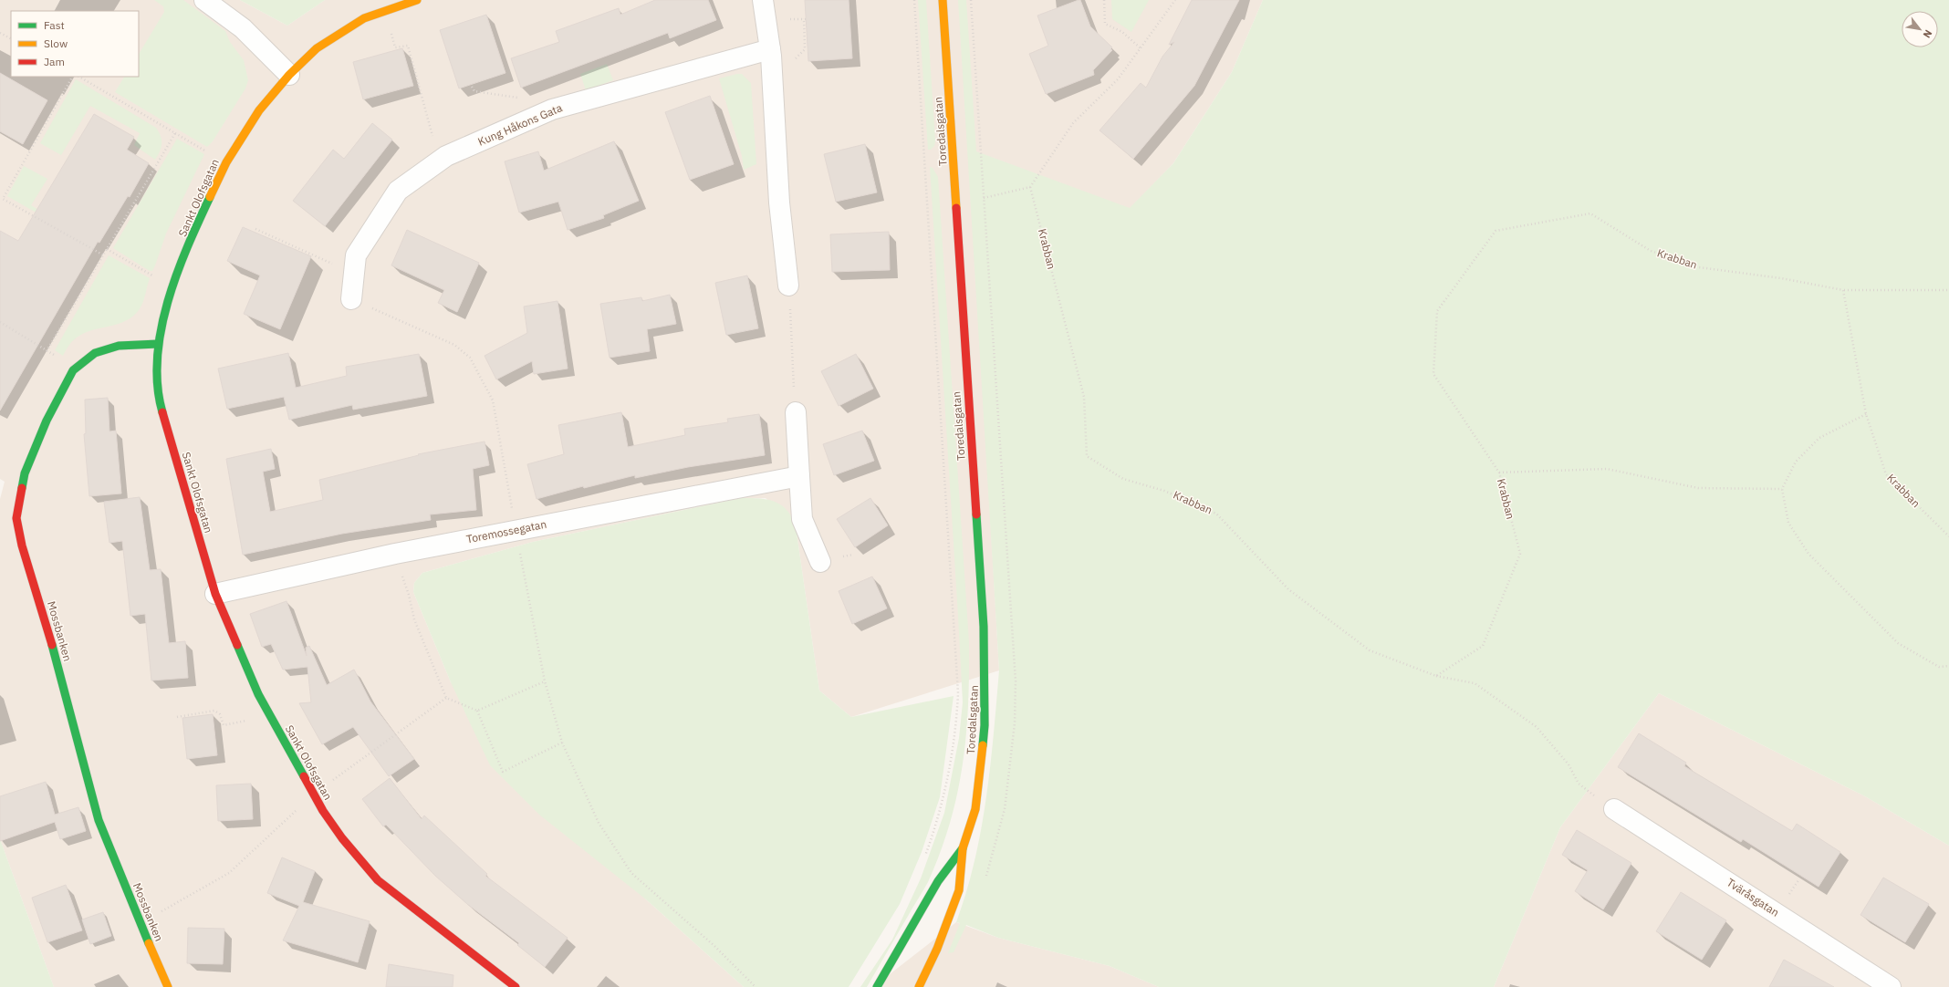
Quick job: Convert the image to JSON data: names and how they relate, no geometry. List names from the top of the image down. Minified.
{"streets":{"street":["Kung Håkons Gata","Toredalsgatan","Sankt Olofsgatan","Toremossegatan","Mossbanken","Tväråsgatan"],"path":["Krabban"]},"crossings":[["Sankt Olofsgatan","Toremossegatan"],["Sankt Olofsgatan","Mossbanken"]],"legend":["Fast","Slow","Jam"],"north":"bottom right"}
